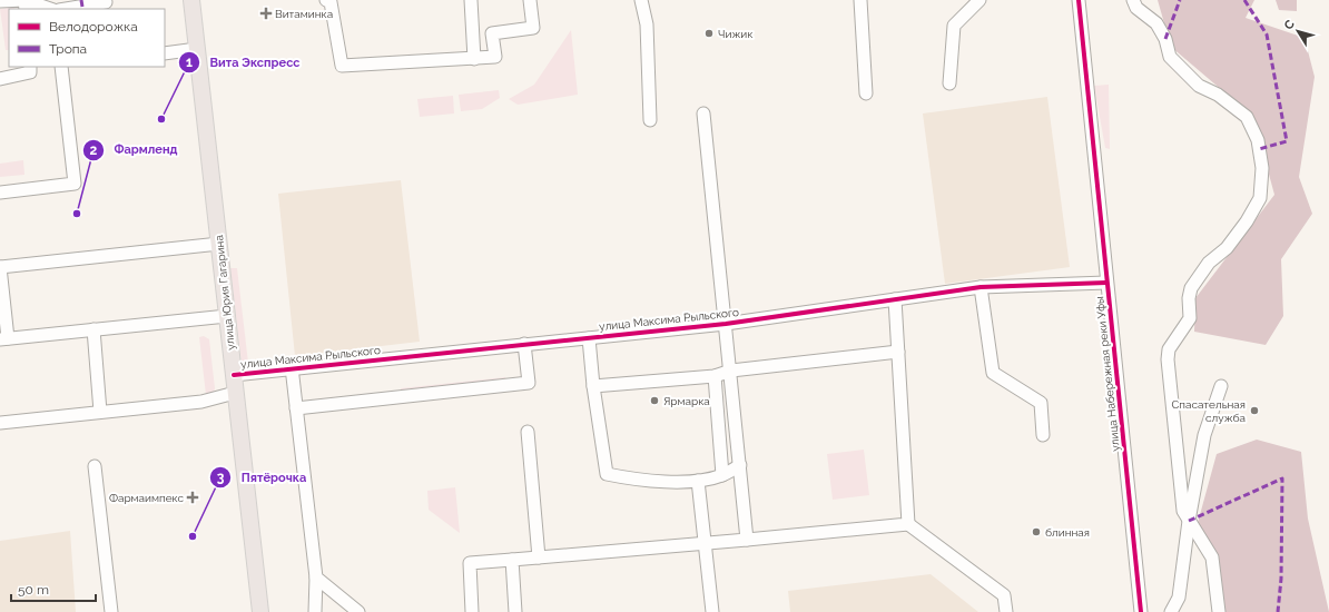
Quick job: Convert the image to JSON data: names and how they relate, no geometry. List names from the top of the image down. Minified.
{"streets":{"main road":["улица Юрия Гагарина"],"street":["улица Максима Рыльского","улица Набережная реки Уфы"]},"crossings":[["улица Юрия Гагарина","улица Максима Рыльского"],["улица Максима Рыльского","улица Набережная реки Уфы"]],"places":{"health":["Витаминка","Фармаимпекс"],"other":["Чижик","Вита Экспресс","Фармленд","Ярмарка","Спасательная служба","блинная","Пятёрочка"]},"legend":["Велодорожка","Тропа"],"scale_bar":"50 m","north":"top left"}
